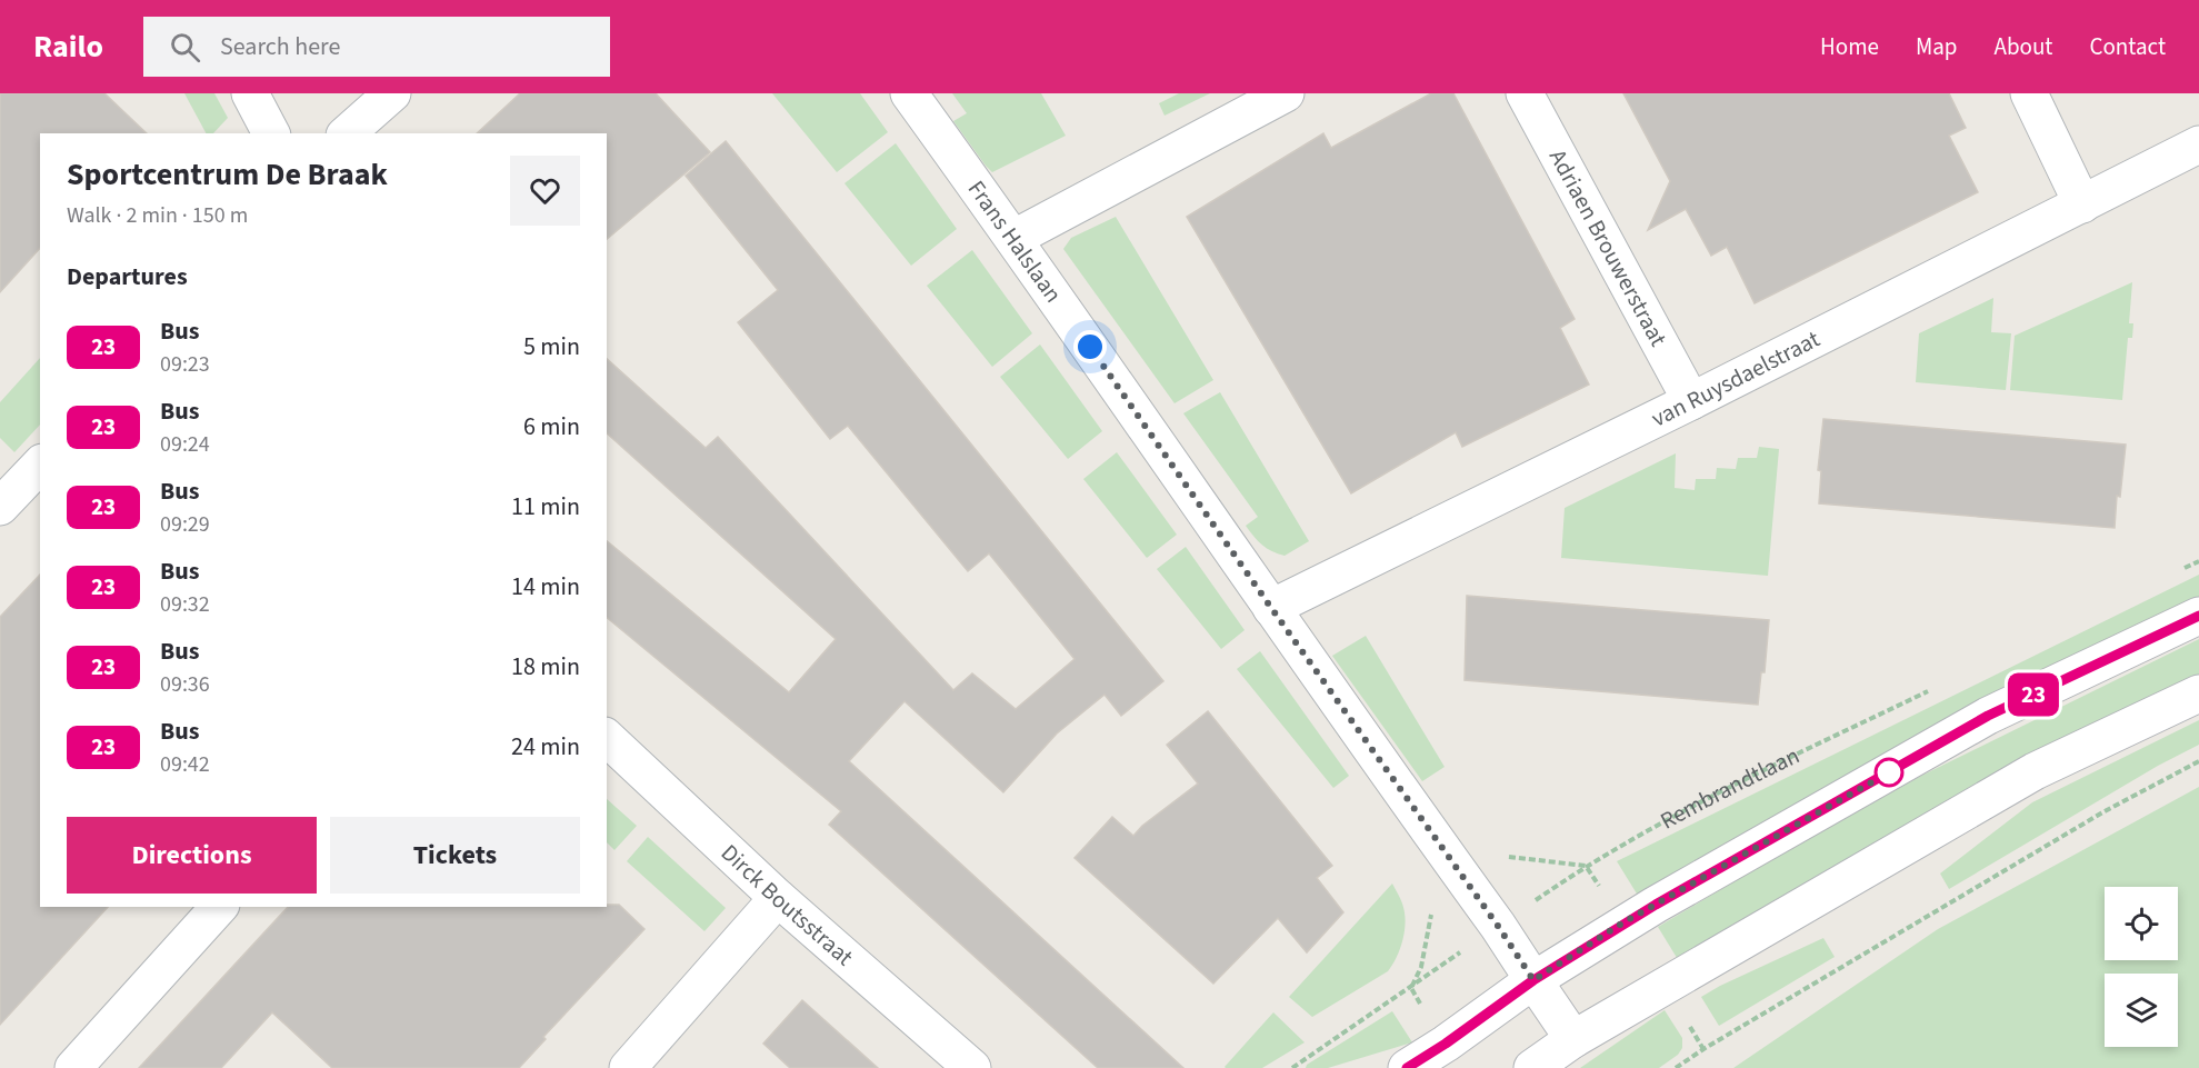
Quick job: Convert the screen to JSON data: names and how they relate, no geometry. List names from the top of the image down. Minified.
{"streets":{"street":["Frans Halslaan","Adriaen Brouwerstraat","van Ruysdaelstraat","Dirck Boutsstraat"],"path":["Rembrandtlaan"]},"crossings":[["Frans Halslaan","van Ruysdaelstraat"],["Frans Halslaan","Rembrandtlaan"],["Adriaen Brouwerstraat","van Ruysdaelstraat"]],"lines":["bus line 23"],"page":{"header":"Railo","search":"Search here","nav":["Home","Map","About","Contact"],"on_map":"23","heading":[["Sportcentrum De Braak","Walk · 2 min · 150 m"],"Departures"],"list":[{"mark":"23","name":"Bus","note":"09:23","value":"5 min"},{"mark":"23","name":"Bus","note":"09:24","value":"6 min"},{"mark":"23","name":"Bus","note":"09:29","value":"11 min"},{"mark":"23","name":"Bus","note":"09:32","value":"14 min"},{"mark":"23","name":"Bus","note":"09:36","value":"18 min"},{"mark":"23","name":"Bus","note":"09:42","value":"24 min"}],"buttons":["Directions","Tickets"]}}
